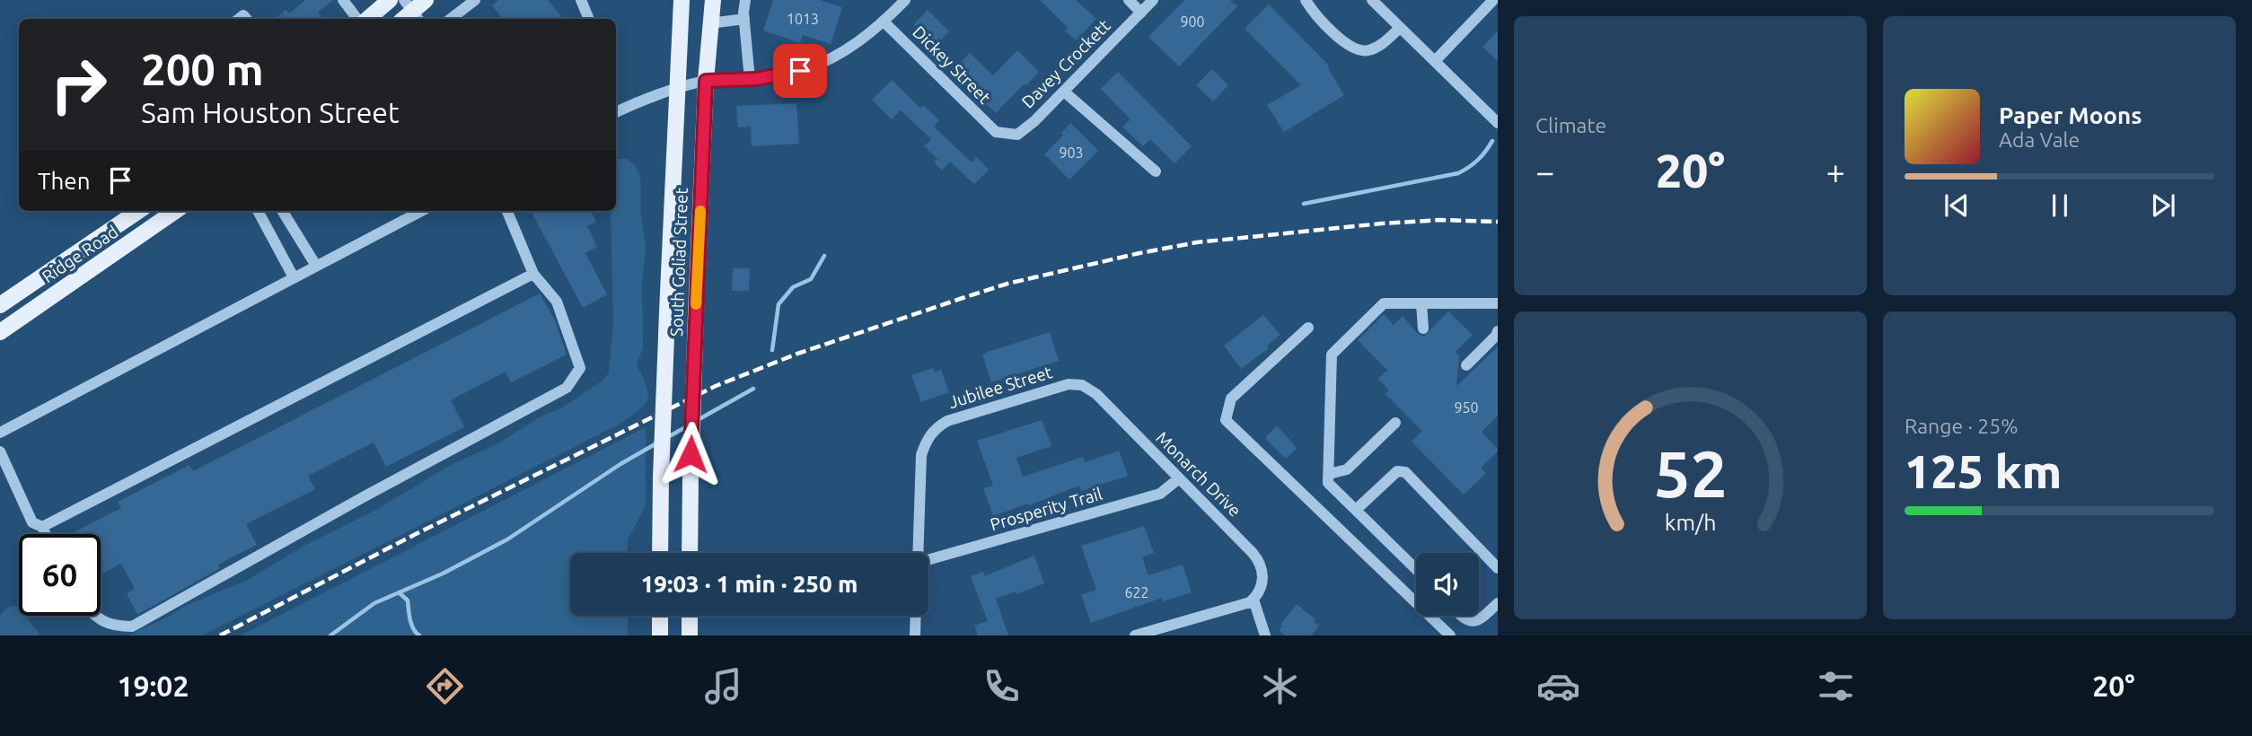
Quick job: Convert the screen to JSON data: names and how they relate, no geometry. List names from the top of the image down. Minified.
{"streets":{"main road":["Ridge Road","South Goliad Street"],"street":["Davey Crockett","Dickey Street","Jubilee Street","Monarch Drive","Prosperity Trail"]},"crossings":[["Davey Crockett","Dickey Street"],["Jubilee Street","Monarch Drive"],["Monarch Drive","Prosperity Trail"]],"house_numbers":["1013","900","903","950","622"],"page":{"tile":["Climate",["Range · 25%","125 km"]],"turn":["200 m","Sam Houston Street"],"song":["Paper Moons","Ada Vale"],"heat":["−","20°","+"],"then":"Then","limit":"60","trip":"19:03 · 1 min · 250 m","tabs":["19:02","20°"],"gauge":["52","km/h"]}}
